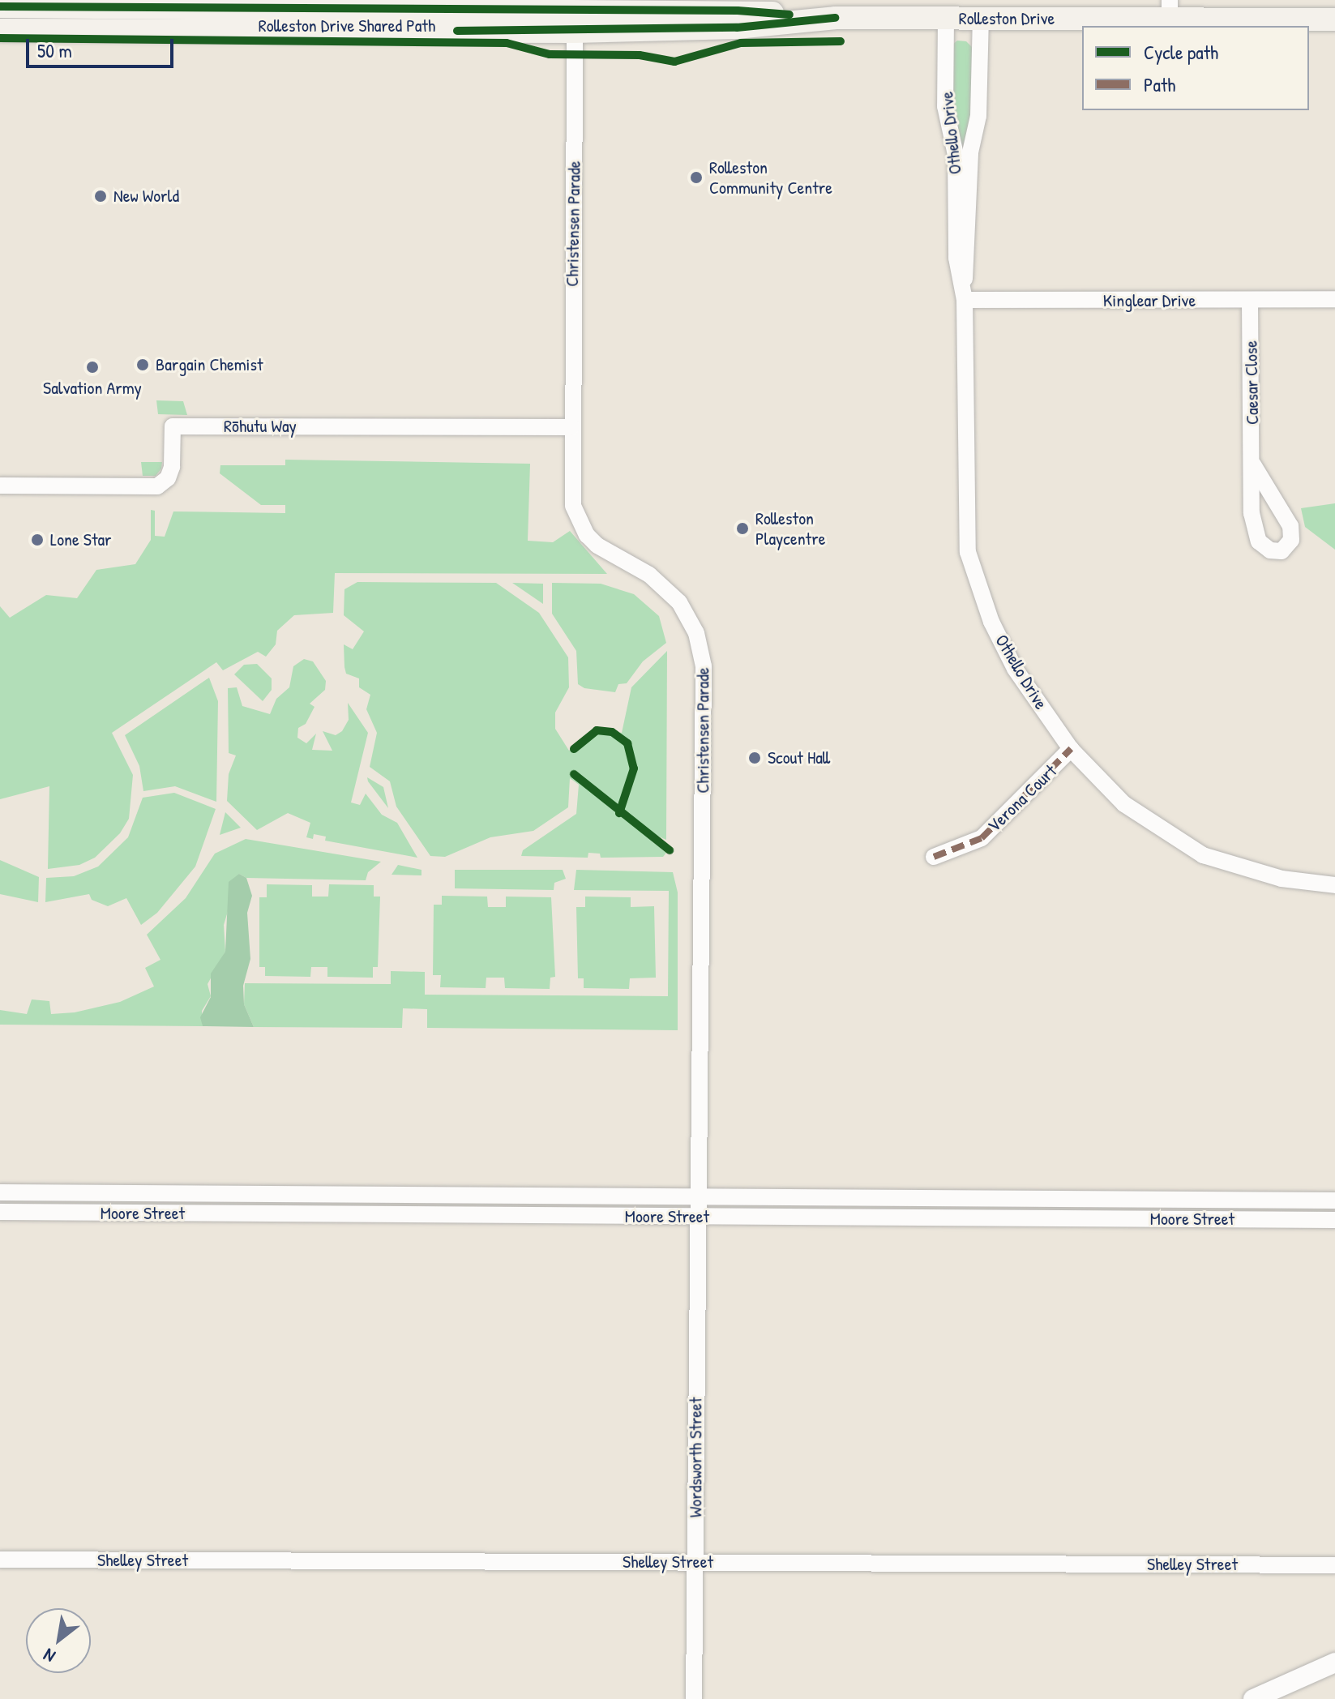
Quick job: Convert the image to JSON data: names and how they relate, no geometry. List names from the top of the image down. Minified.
{"streets":{"main road":["Rolleston Drive"],"street":["Othello Drive","Christensen Parade","Kinglear Drive","Caesar Close","Rōhutu Way","Verona Court","Moore Street","Wordsworth Street","Shelley Street"],"cycle path":["Rolleston Drive Shared Path"]},"crossings":[["Rolleston Drive","Othello Drive"],["Rolleston Drive","Christensen Parade"],["Othello Drive","Kinglear Drive"],["Othello Drive","Verona Court"],["Christensen Parade","Rōhutu Way"],["Christensen Parade","Moore Street"],["Christensen Parade","Wordsworth Street"],["Kinglear Drive","Caesar Close"],["Moore Street","Wordsworth Street"],["Wordsworth Street","Shelley Street"]],"places":["Rolleston Community Centre","New World","Bargain Chemist","Salvation Army","Rolleston Playcentre","Lone Star","Scout Hall"],"legend":["Cycle path","Path"],"scale_bar":"50 m","north":"bottom left"}
